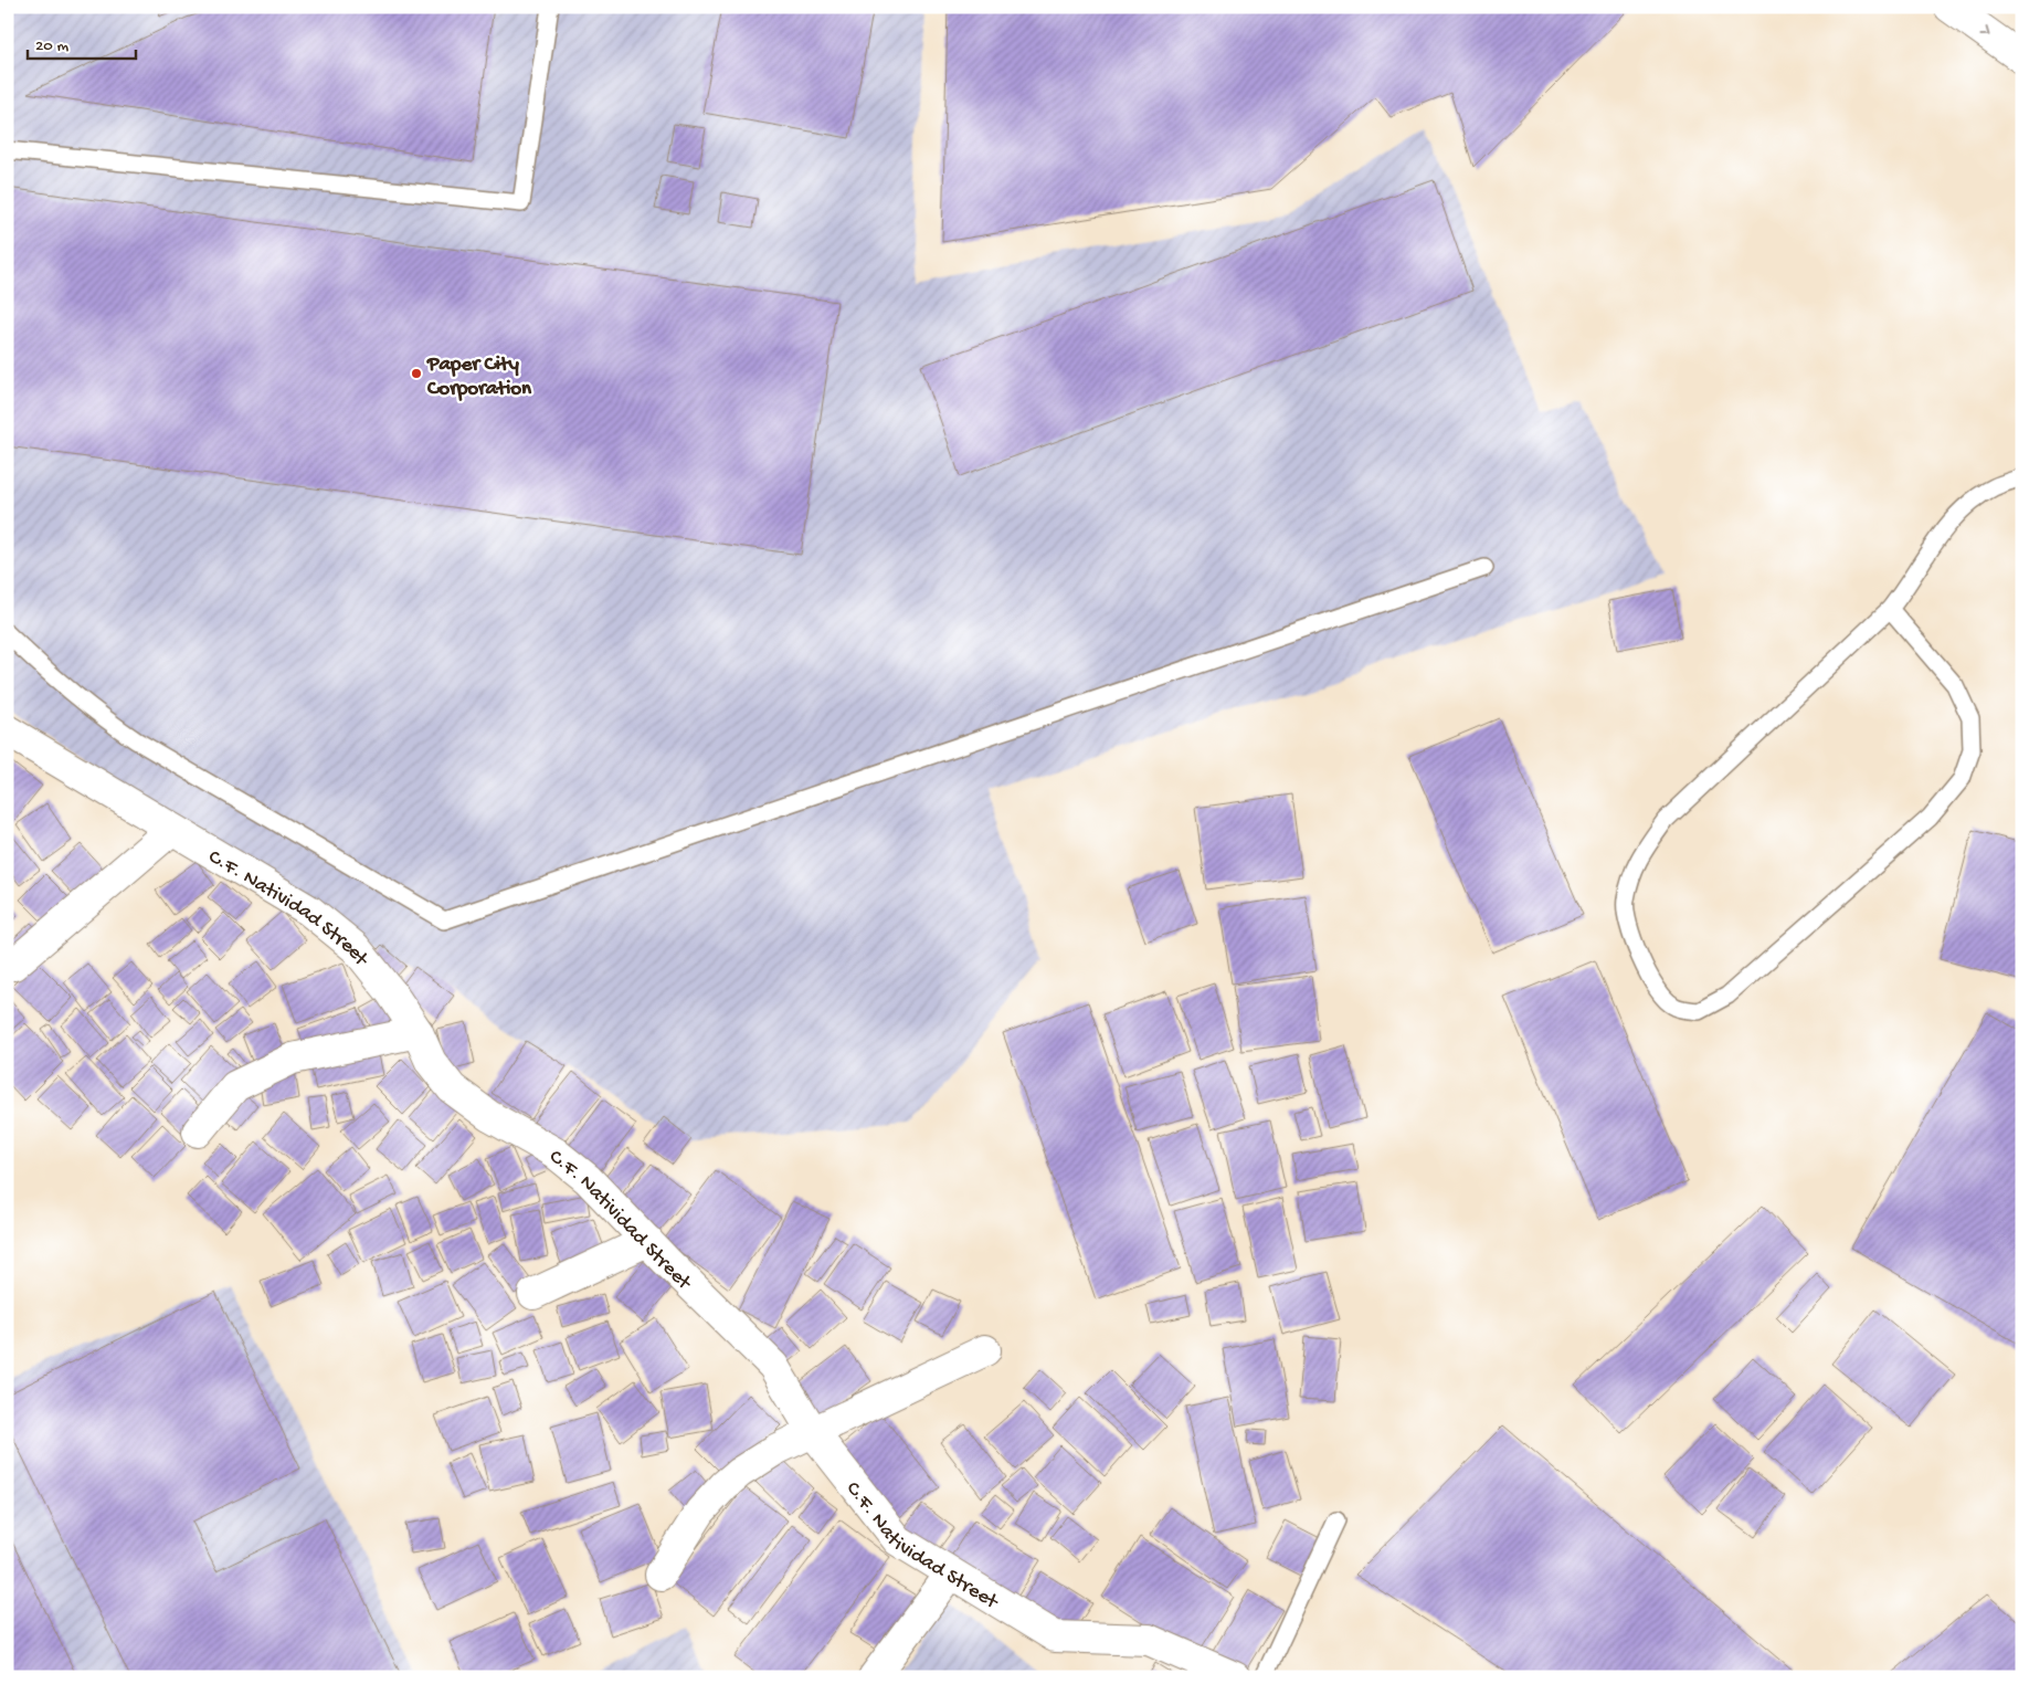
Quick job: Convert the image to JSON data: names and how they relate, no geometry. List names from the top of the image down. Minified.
{"streets":{"street":["C.F. Natividad Street"]},"places":["Paper City Corporation"],"scale_bar":"20 m"}
